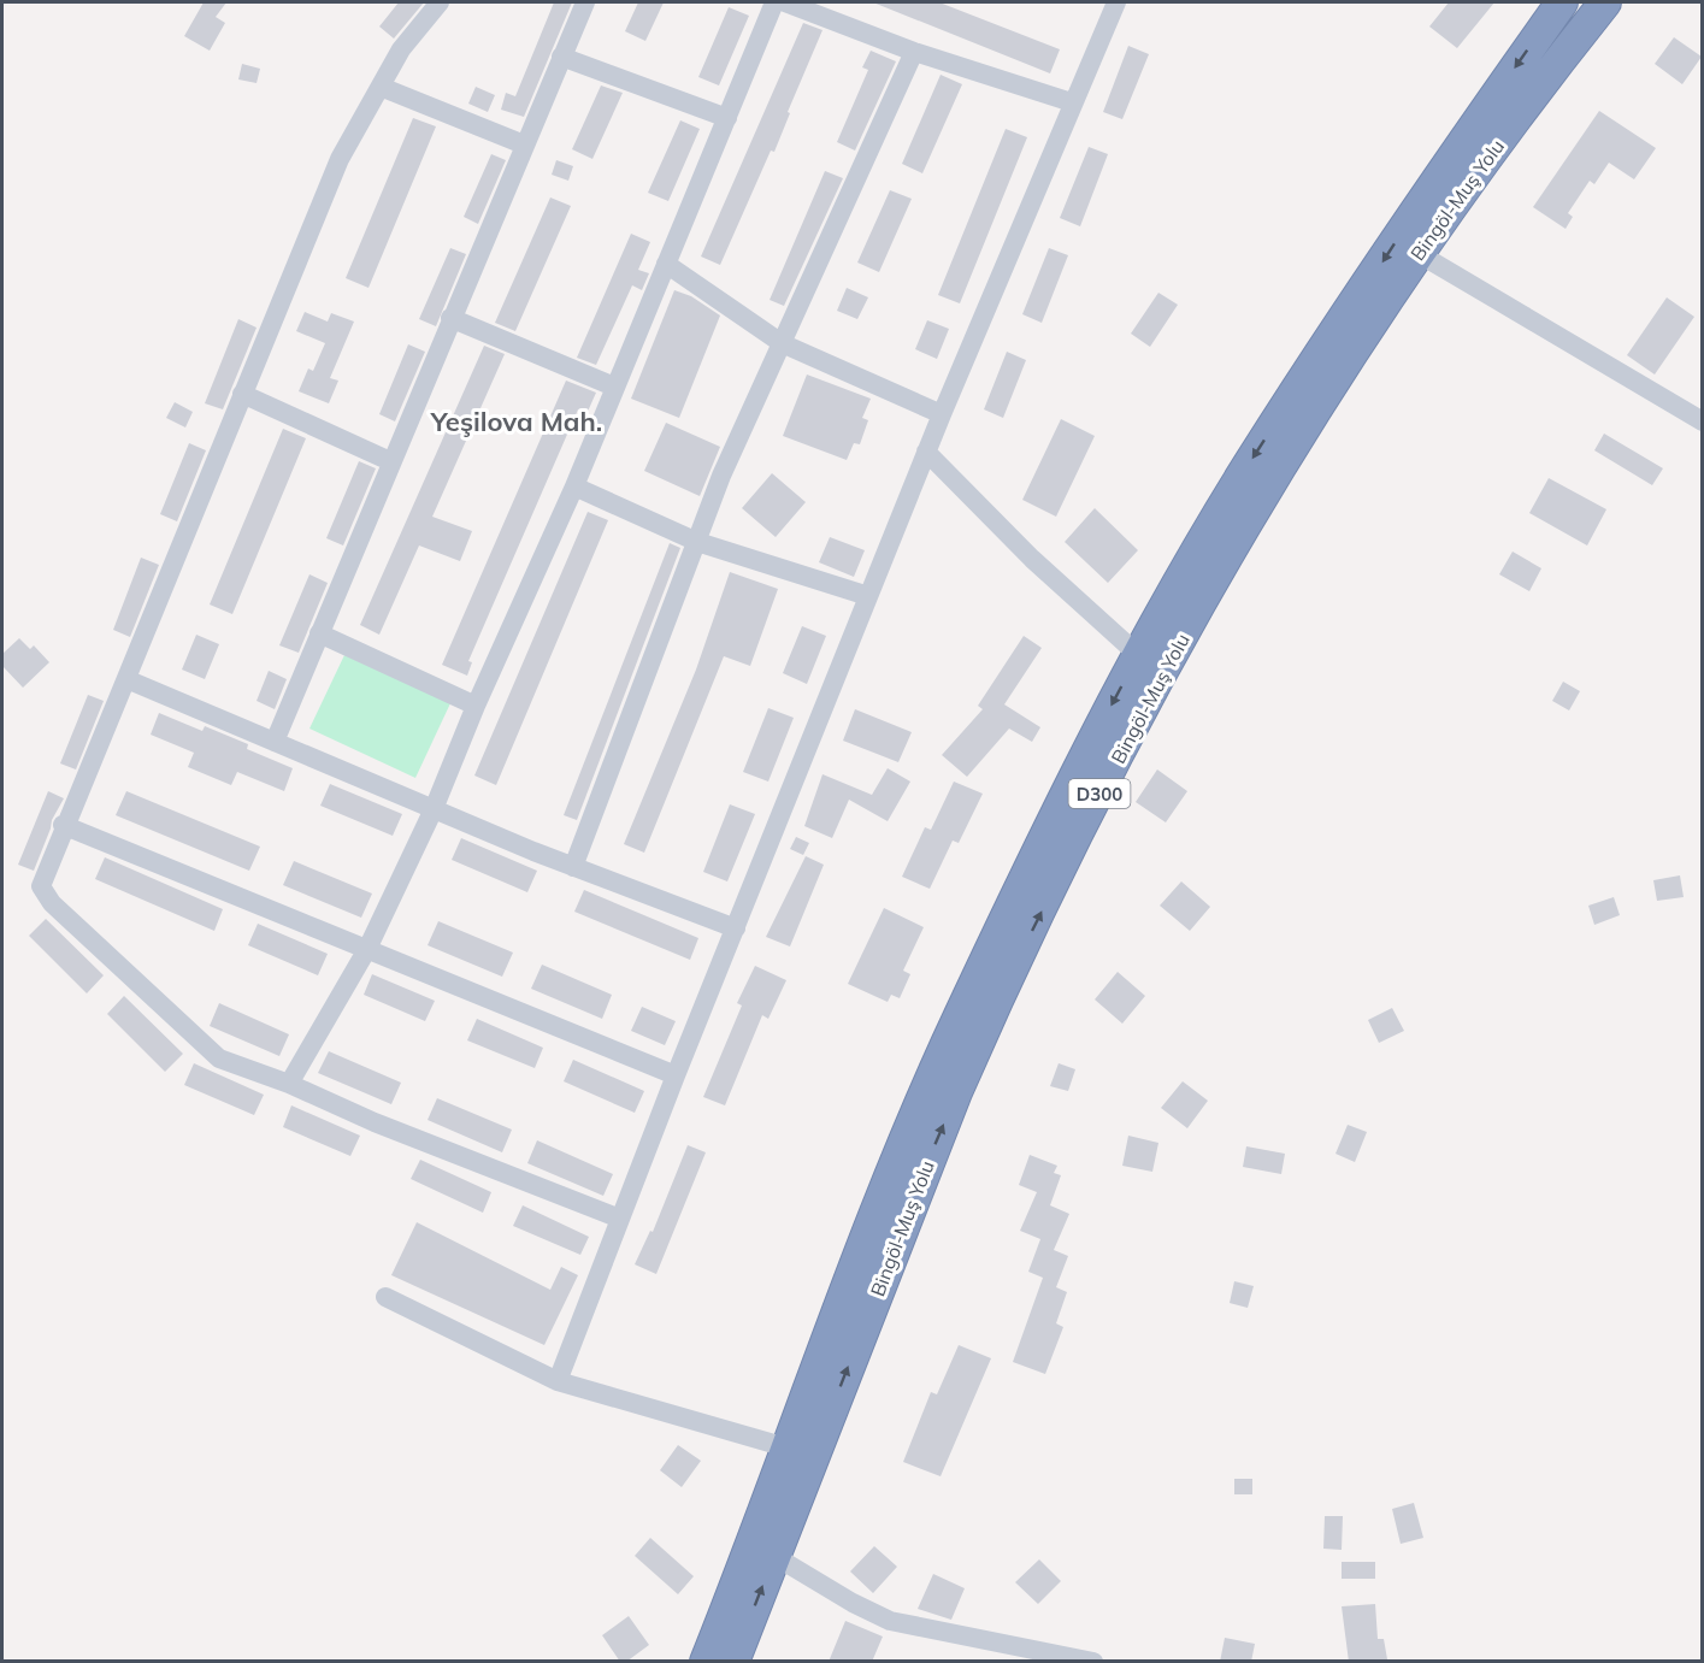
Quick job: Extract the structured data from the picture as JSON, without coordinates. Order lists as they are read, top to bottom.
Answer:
{
  "streets": {
    "highway": ["Bingöl-Muş Yolu", "D300"]
  },
  "districts": ["Yeşilova Mah."]
}
